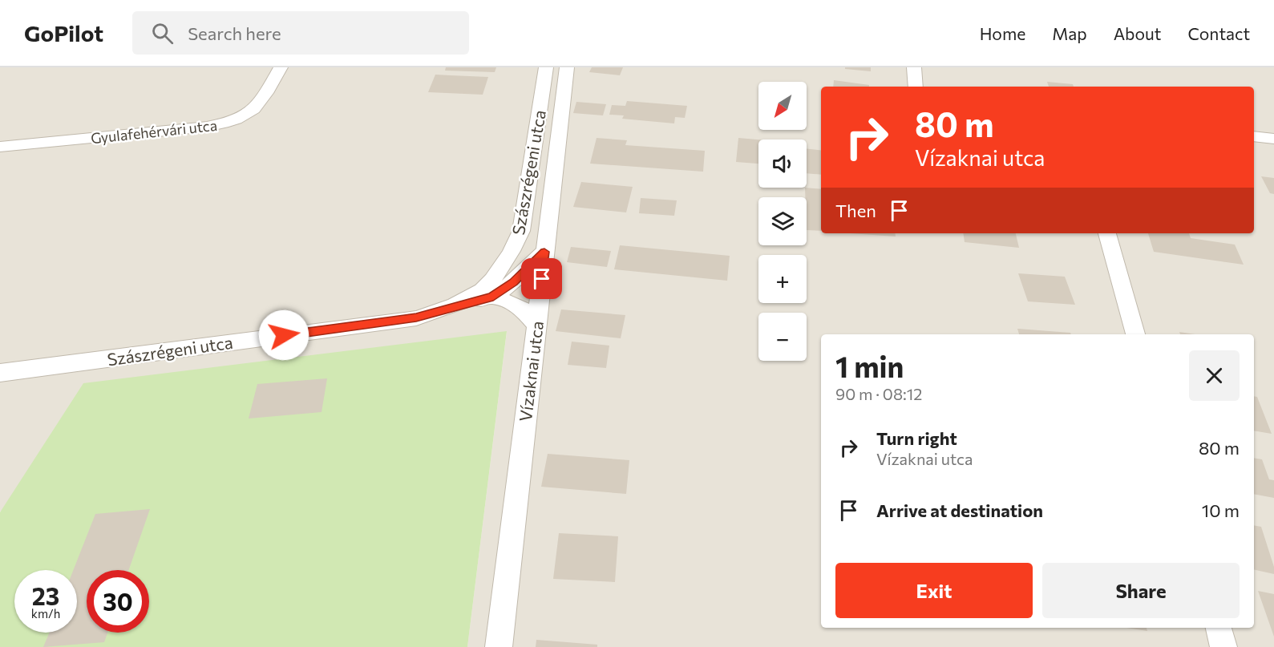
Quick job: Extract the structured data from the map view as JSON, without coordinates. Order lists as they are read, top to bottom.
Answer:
{
  "streets": {
    "street": ["Gyulafehérvári utca", "Szászrégeni utca", "Vízaknai utca"]
  },
  "crossings": [
    ["Szászrégeni utca", "Vízaknai utca"]
  ],
  "north": "bottom left",
  "page": {
    "header": "GoPilot",
    "search": "Search here",
    "nav": [
      "Home",
      "Map",
      "About",
      "Contact"
    ],
    "map_buttons": ["+", "−"],
    "turn": ["80 m", "Vízaknai utca"],
    "then": "Then",
    "heading": ["1 min", "90 m · 08:12"],
    "list": [
      {
        "name": "Turn right",
        "note": "Vízaknai utca",
        "value": "80 m"
      },
      {
        "name": "Arrive at destination",
        "value": "10 m"
      }
    ],
    "buttons": ["Exit", "Share"],
    "speed": "23 km/h",
    "limit": "30"
  }
}
